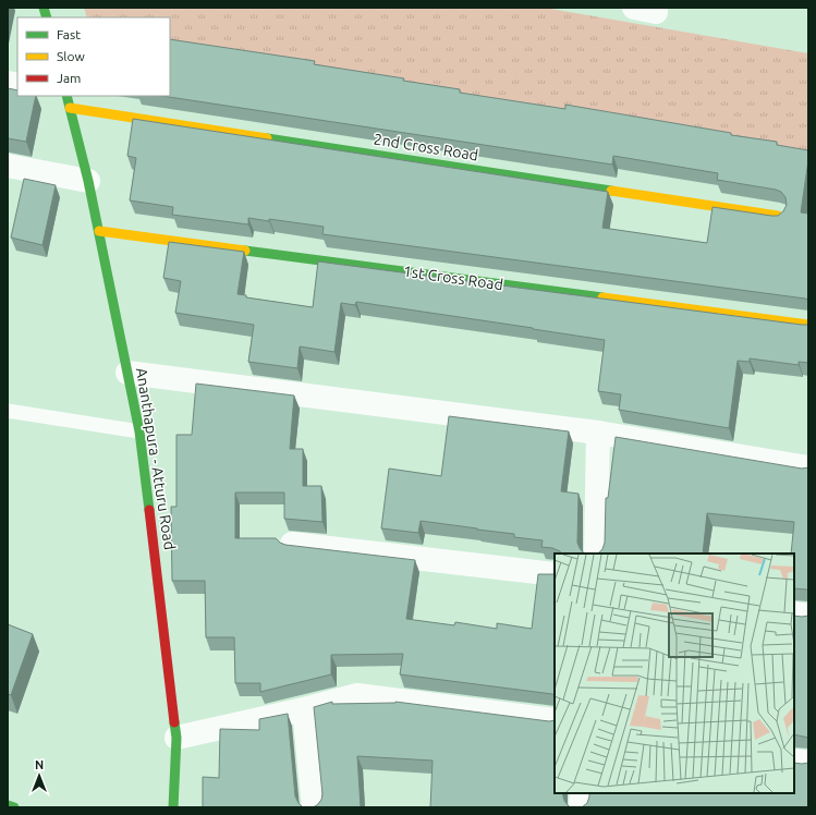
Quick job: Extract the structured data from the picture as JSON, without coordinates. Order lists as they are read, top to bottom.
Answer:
{
  "streets": {
    "street": ["2nd Cross Road", "1st Cross Road", "Ananthapura - Atturu Road"]
  },
  "crossings": [
    ["2nd Cross Road", "Ananthapura - Atturu Road"],
    ["1st Cross Road", "Ananthapura - Atturu Road"]
  ],
  "legend": ["Fast", "Slow", "Jam"],
  "north": "top"
}
